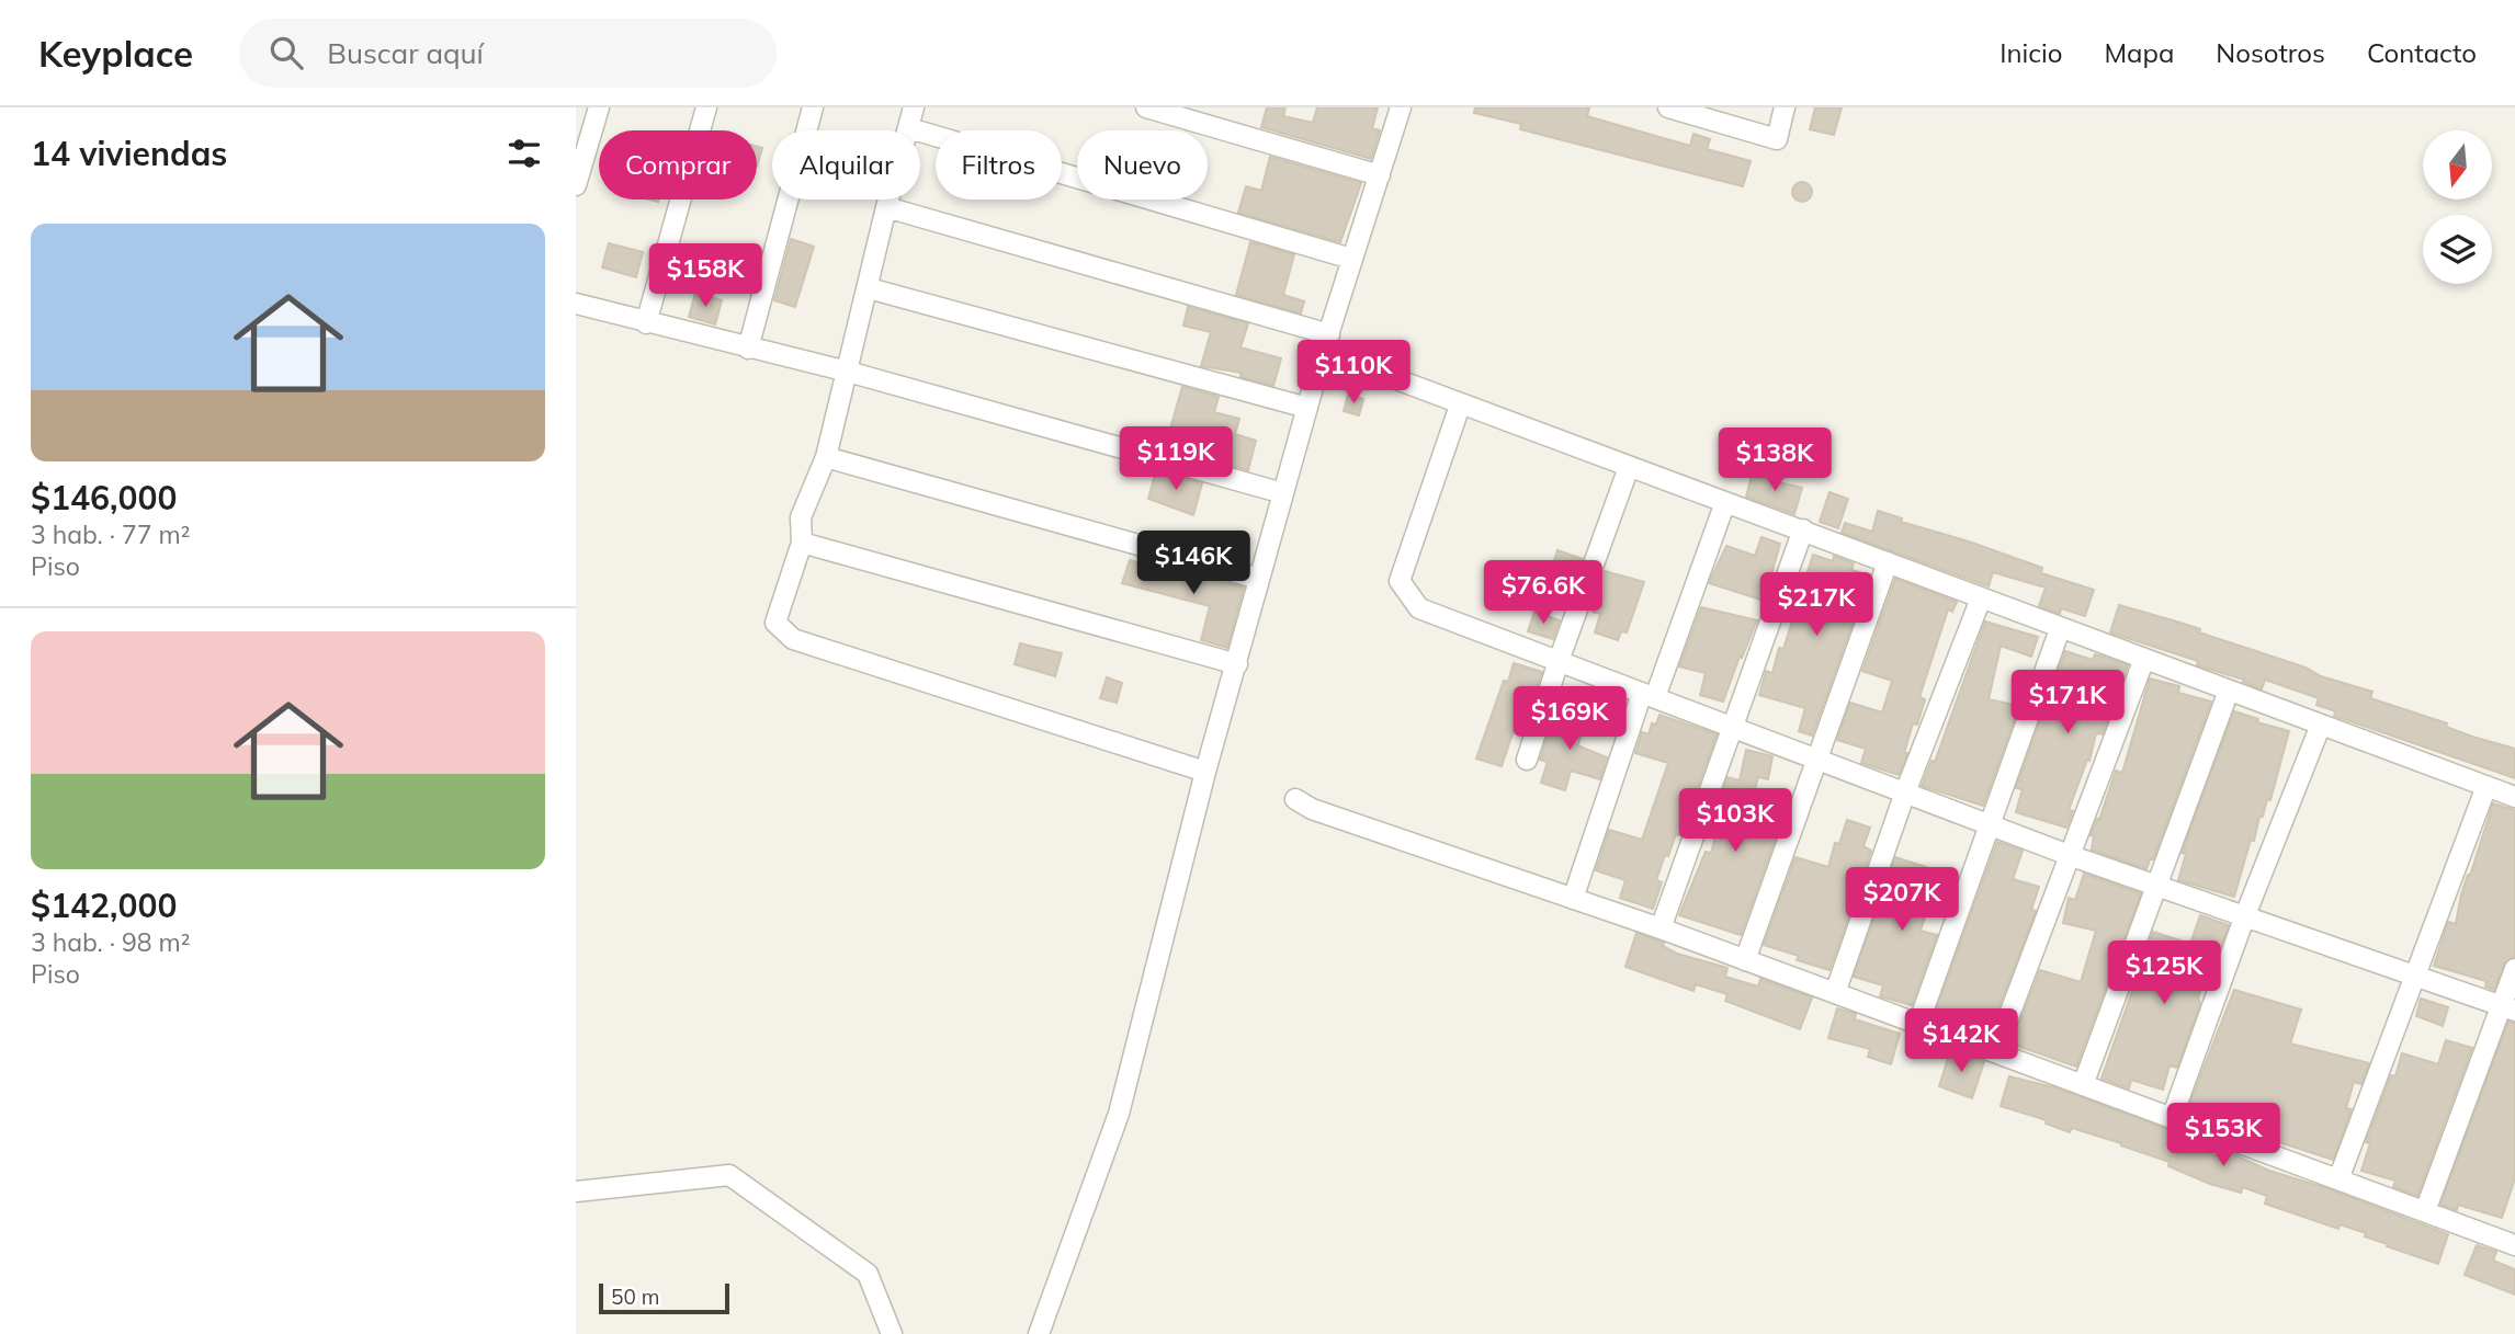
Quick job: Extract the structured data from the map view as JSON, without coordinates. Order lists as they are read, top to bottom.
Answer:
{
  "scale_bar": "50 m",
  "north": "bottom",
  "page": {
    "header": "Keyplace",
    "search": "Buscar aquí",
    "nav": [
      "Inicio",
      "Mapa",
      "Nosotros",
      "Contacto"
    ],
    "heading": "14 viviendas",
    "chip": [
      "Comprar",
      "Alquilar",
      "Filtros",
      "Nuevo"
    ],
    "list": [
      {
        "name": "$146,000",
        "note": "3 hab. · 77 m² · Piso"
      },
      {
        "name": "$142,000",
        "note": "3 hab. · 98 m² · Piso"
      }
    ],
    "price": [
      "$158K",
      "$110K",
      "$119K",
      "$138K",
      "$146K",
      "$76.6K",
      "$217K",
      "$171K",
      "$169K",
      "$103K",
      "$207K",
      "$125K",
      "$142K",
      "$153K"
    ],
    "scale": "50 m"
  }
}
